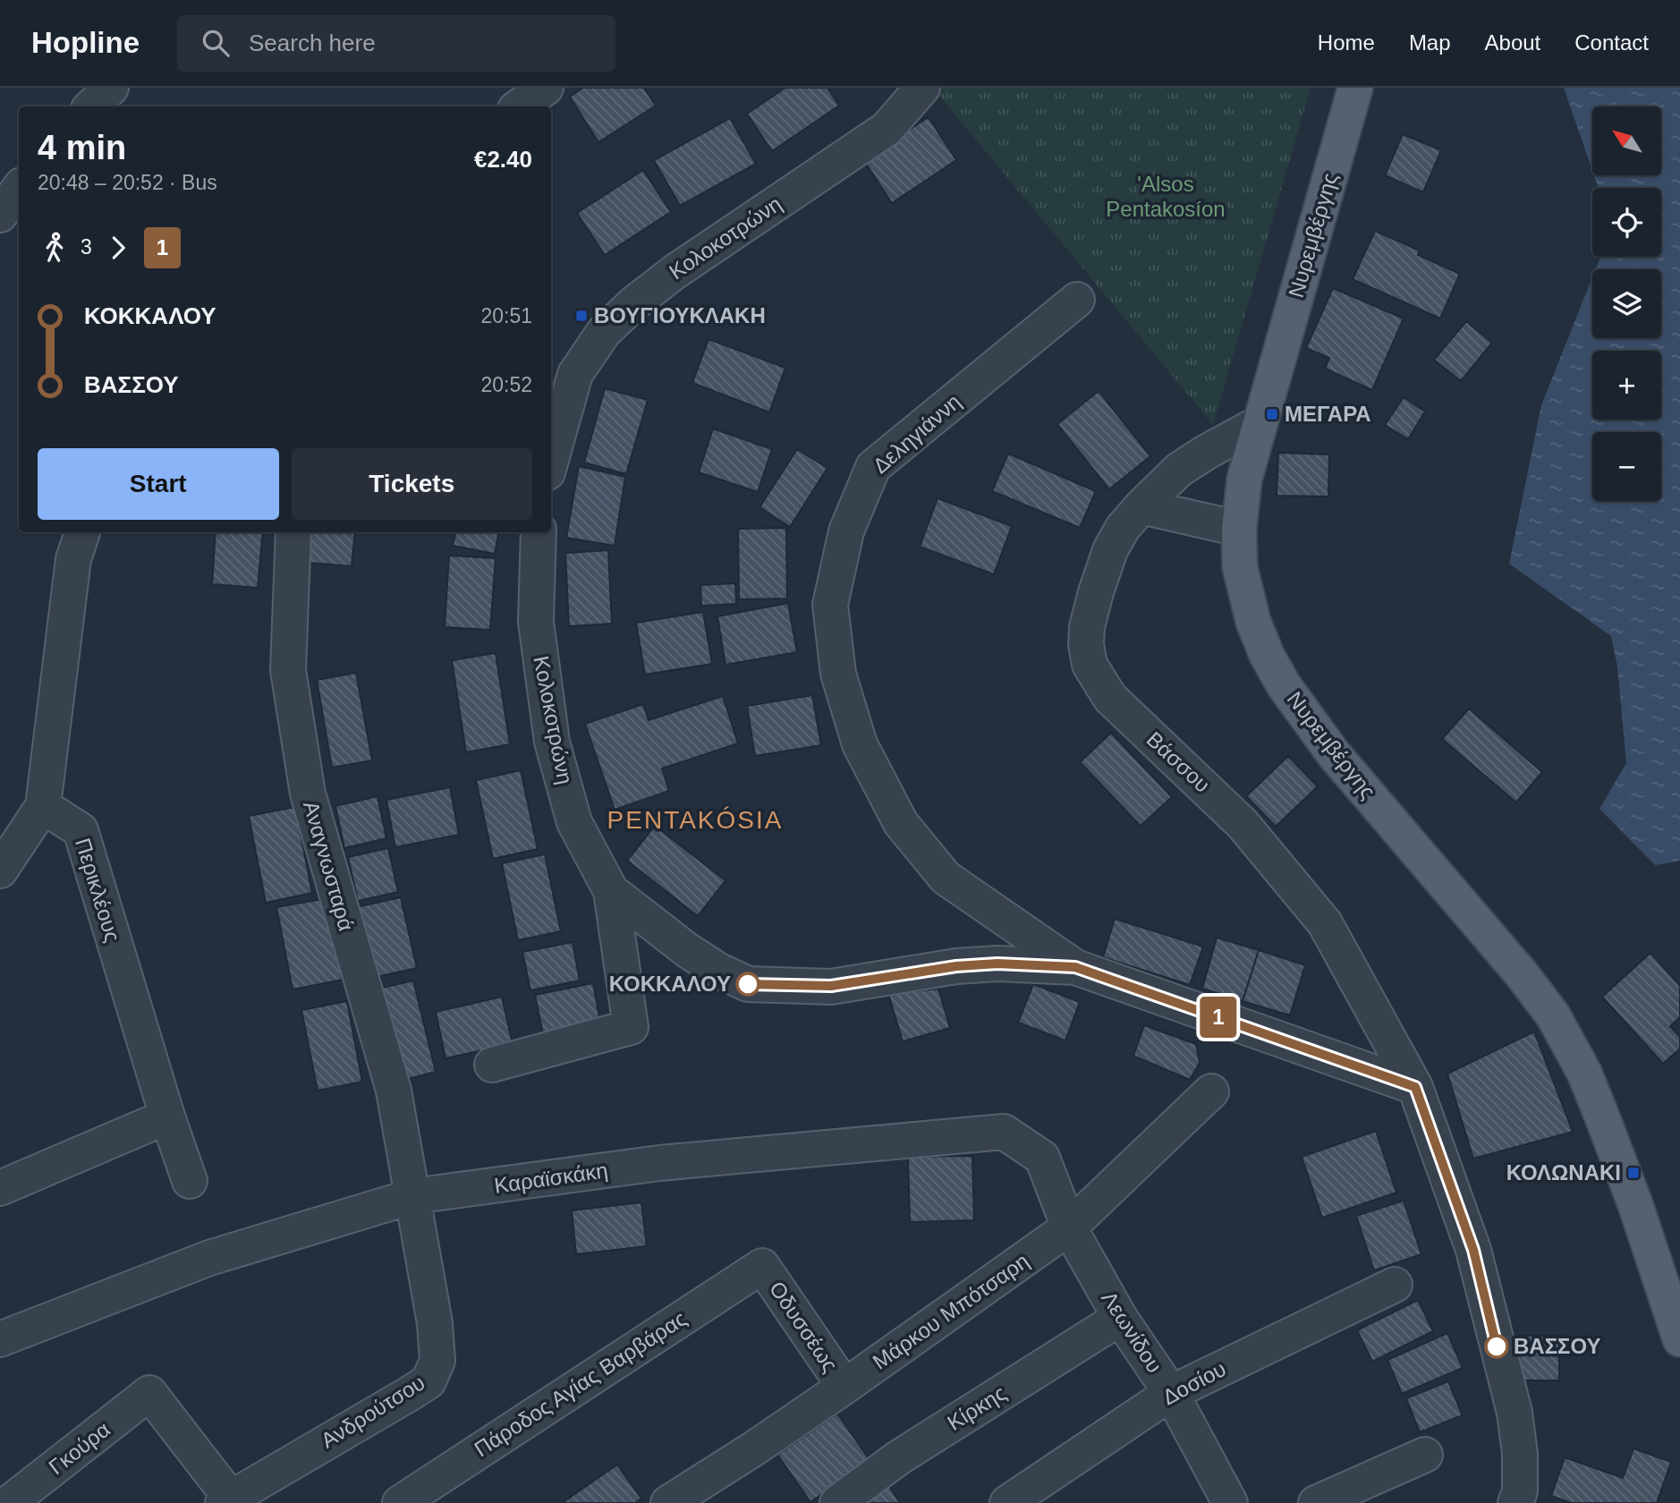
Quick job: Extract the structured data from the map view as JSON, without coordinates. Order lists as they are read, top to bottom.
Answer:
{
  "streets": {
    "main road": ["Νυρεμβέργης"],
    "street": [
      "Κολοκοτρώνη",
      "Δεληγιάννη",
      "Βάσσου",
      "Αναγνωσταρά",
      "Περικλέους",
      "Καραϊσκάκη",
      "Μάρκου Μπότσαρη",
      "Οδυσσέως",
      "Λεωνίδου",
      "Δοσίου",
      "Πάροδος Αγίας Βαρβάρας",
      "Κίρκης",
      "Ανδρούτσου",
      "Γκούρα"
    ]
  },
  "crossings": [
    ["Νυρεμβέργης", "Βάσσου"],
    ["Κολοκοτρώνη", "Δεληγιάννη"],
    ["Κολοκοτρώνη", "Βάσσου"],
    ["Αναγνωσταρά", "Καραϊσκάκη"],
    ["Αναγνωσταρά", "Ανδρούτσου"],
    ["Καραϊσκάκη", "Μάρκου Μπότσαρη"],
    ["Καραϊσκάκη", "Λεωνίδου"],
    ["Καραϊσκάκη", "Ανδρούτσου"],
    ["Μάρκου Μπότσαρη", "Οδυσσέως"],
    ["Μάρκου Μπότσαρη", "Λεωνίδου"],
    ["Οδυσσέως", "Πάροδος Αγίας Βαρβάρας"],
    ["Λεωνίδου", "Δοσίου"],
    ["Λεωνίδου", "Κίρκης"],
    ["Ανδρούτσου", "Γκούρα"]
  ],
  "districts": ["PENTAKÓSIA"],
  "parks": ["'Alsos Pentakosíon"],
  "places": {
    "transit": ["ΒΟΥΓΙΟΥΚΛΑΚΗ", "ΜΕΓΑΡΑ", "ΚΟΛΩΝΑΚΙ"],
    "other": ["ΚΟΚΚΑΛΟΥ", "ΒΑΣΣΟΥ"]
  },
  "lines": ["bus line 1"],
  "north": "top left",
  "page": {
    "header": "Hopline",
    "search": "Search here",
    "nav": [
      "Home",
      "Map",
      "About",
      "Contact"
    ],
    "on_map": "1",
    "map_buttons": ["+", "−"],
    "heading": ["4 min", "20:48 – 20:52 · Bus", "€2.40"],
    "legs": ["3", "1"],
    "list": [
      {
        "name": "ΚΟΚΚΑΛΟΥ",
        "value": "20:51"
      },
      {
        "name": "ΒΑΣΣΟΥ",
        "value": "20:52"
      }
    ],
    "buttons": ["Start", "Tickets"]
  }
}
